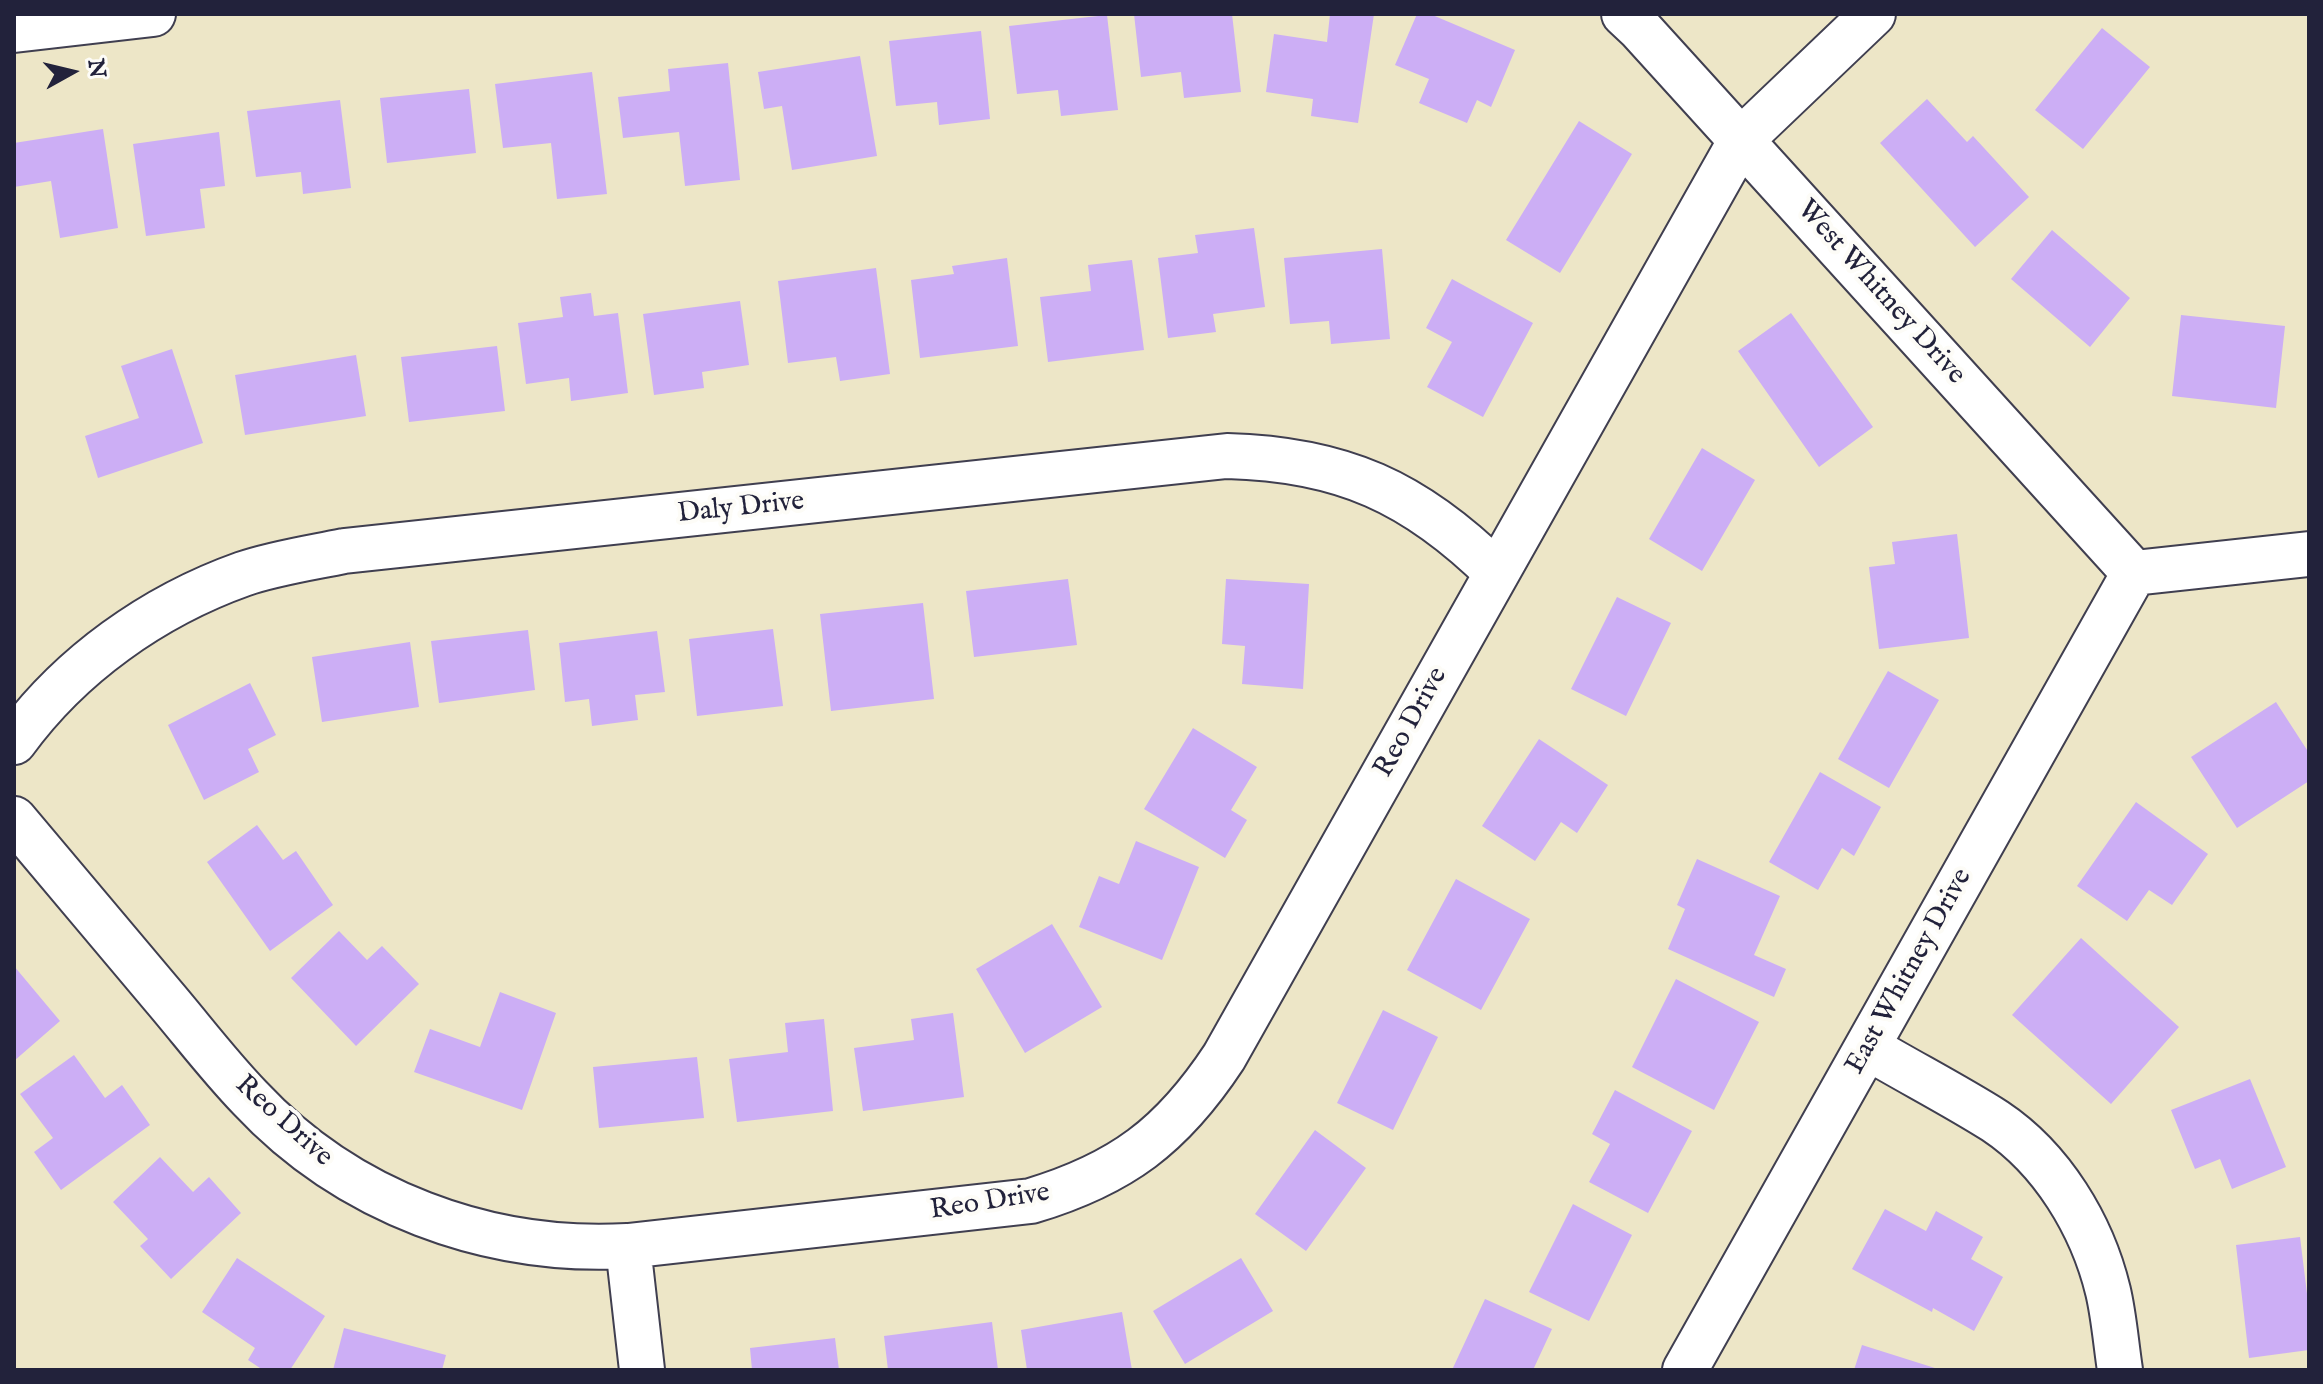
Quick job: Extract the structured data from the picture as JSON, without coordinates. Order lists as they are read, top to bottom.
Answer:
{
  "streets": {
    "street": [
      "West Whitney Drive",
      "Daly Drive",
      "Reo Drive",
      "East Whitney Drive"
    ]
  },
  "crossings": [
    ["West Whitney Drive", "Reo Drive"],
    ["West Whitney Drive", "East Whitney Drive"],
    ["Daly Drive", "Reo Drive"]
  ],
  "north": "right"
}
